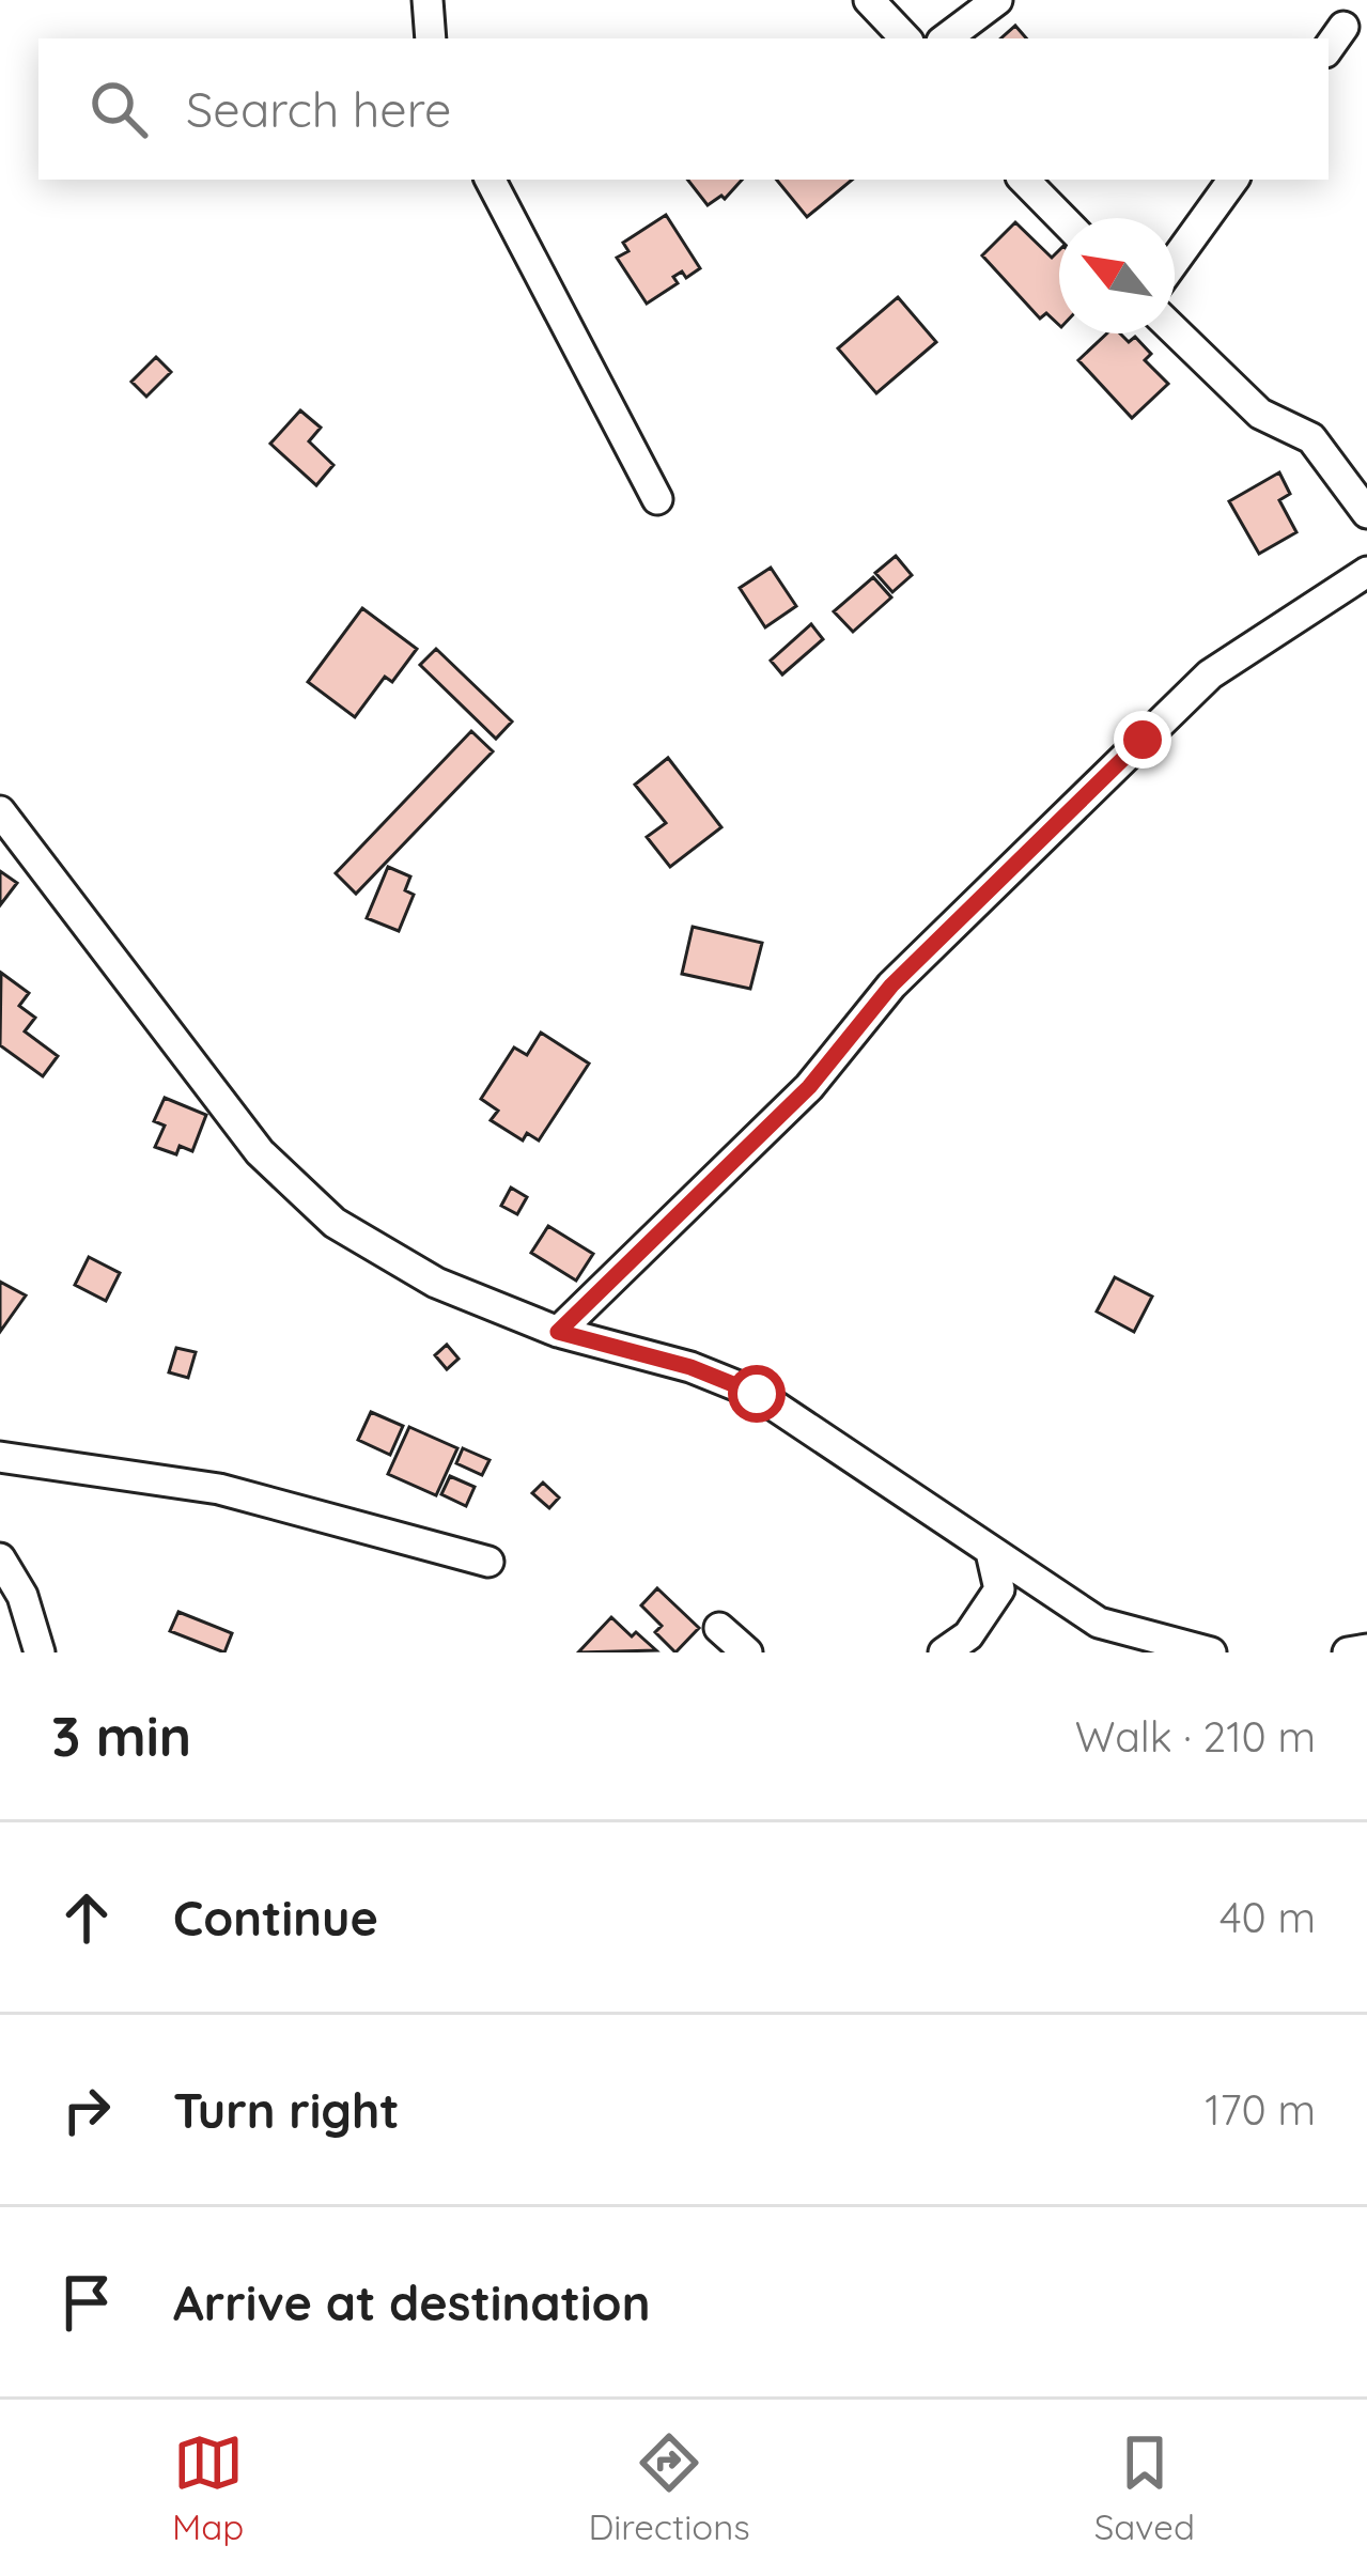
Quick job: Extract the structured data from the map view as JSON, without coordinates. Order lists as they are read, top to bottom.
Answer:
{
  "north": "top left",
  "page": {
    "search": "Search here",
    "heading": ["3 min", "Walk · 210 m"],
    "list": [
      ["Continue", "40 m"],
      ["Turn right", "170 m"],
      "Arrive at destination"
    ],
    "nav": ["Map", "Directions", "Saved"]
  }
}
